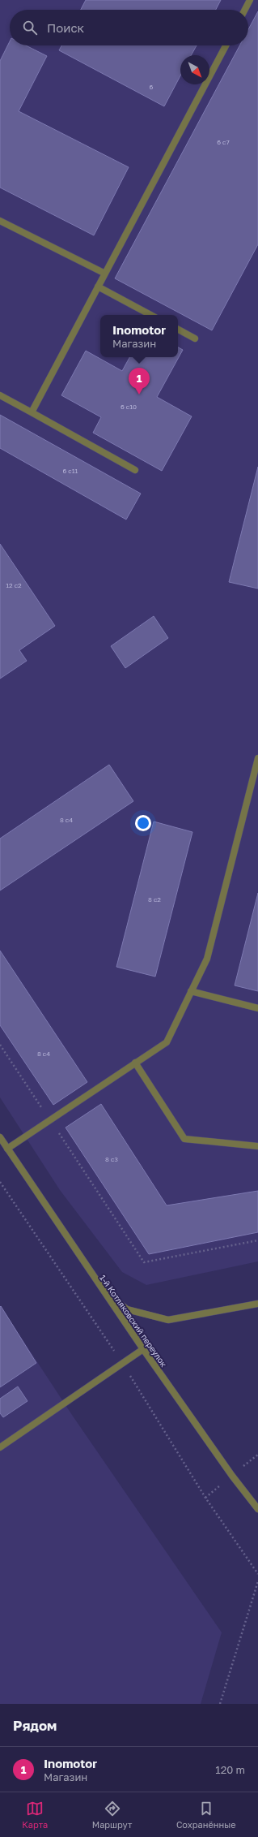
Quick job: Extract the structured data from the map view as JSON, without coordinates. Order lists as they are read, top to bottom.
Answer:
{
  "streets": {
    "street": ["1-й Котляковский переулок"]
  },
  "house_numbers": [
    "6",
    "6 с7",
    "6 с10",
    "6 с11",
    "12 с2",
    "8 с4",
    "8 с2",
    "8 с4",
    "8 с3"
  ],
  "north": "bottom right",
  "page": {
    "search": "Поиск",
    "popup": ["Inomotor", "Магазин"],
    "pins": "1",
    "heading": "Рядом",
    "list": [
      {
        "mark": "1",
        "name": "Inomotor",
        "note": "Магазин",
        "value": "120 m"
      }
    ],
    "nav": ["Карта", "Маршрут", "Сохранённые"]
  }
}
